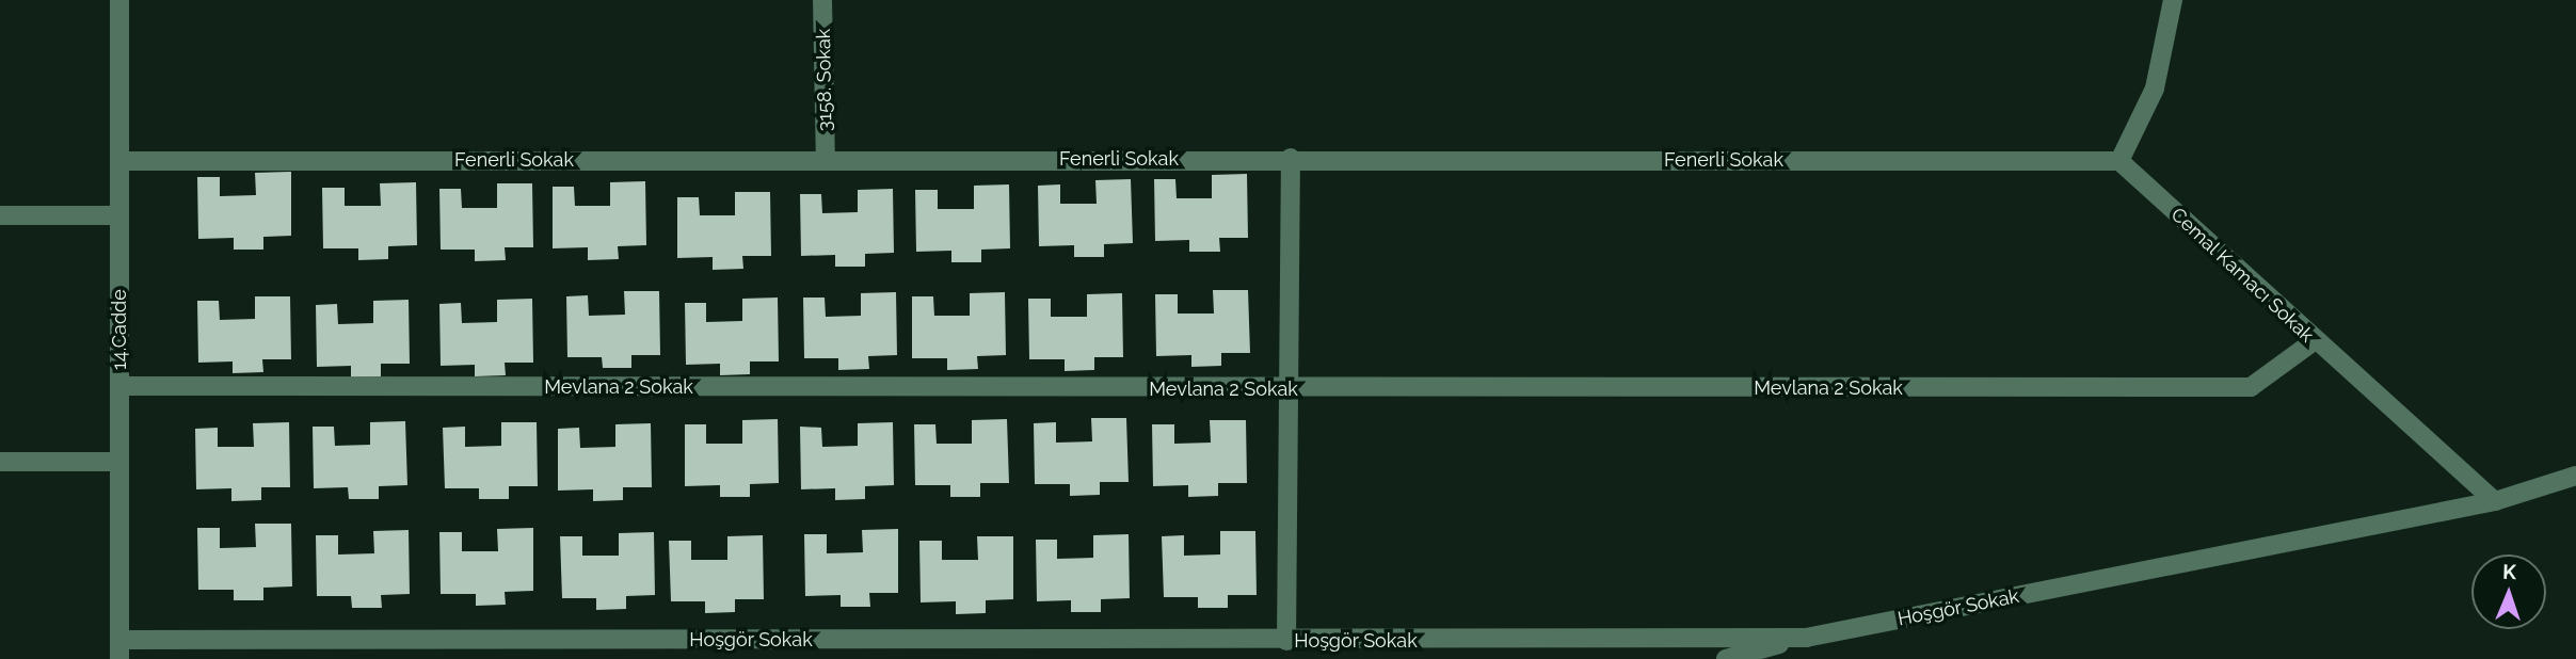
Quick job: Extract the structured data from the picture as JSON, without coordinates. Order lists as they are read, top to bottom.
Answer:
{
  "streets": {
    "street": [
      "3158. Sokak",
      "Fenerli Sokak",
      "Cemal Kamacı Sokak",
      "14.Cadde",
      "Mevlana 2 Sokak",
      "Hoşgör Sokak"
    ]
  },
  "crossings": [
    ["3158. Sokak", "Fenerli Sokak"],
    ["Fenerli Sokak", "Cemal Kamacı Sokak"],
    ["Fenerli Sokak", "14.Cadde"],
    ["Cemal Kamacı Sokak", "Mevlana 2 Sokak"],
    ["Cemal Kamacı Sokak", "Hoşgör Sokak"],
    ["14.Cadde", "Mevlana 2 Sokak"],
    ["14.Cadde", "Hoşgör Sokak"]
  ],
  "north": "top"
}
